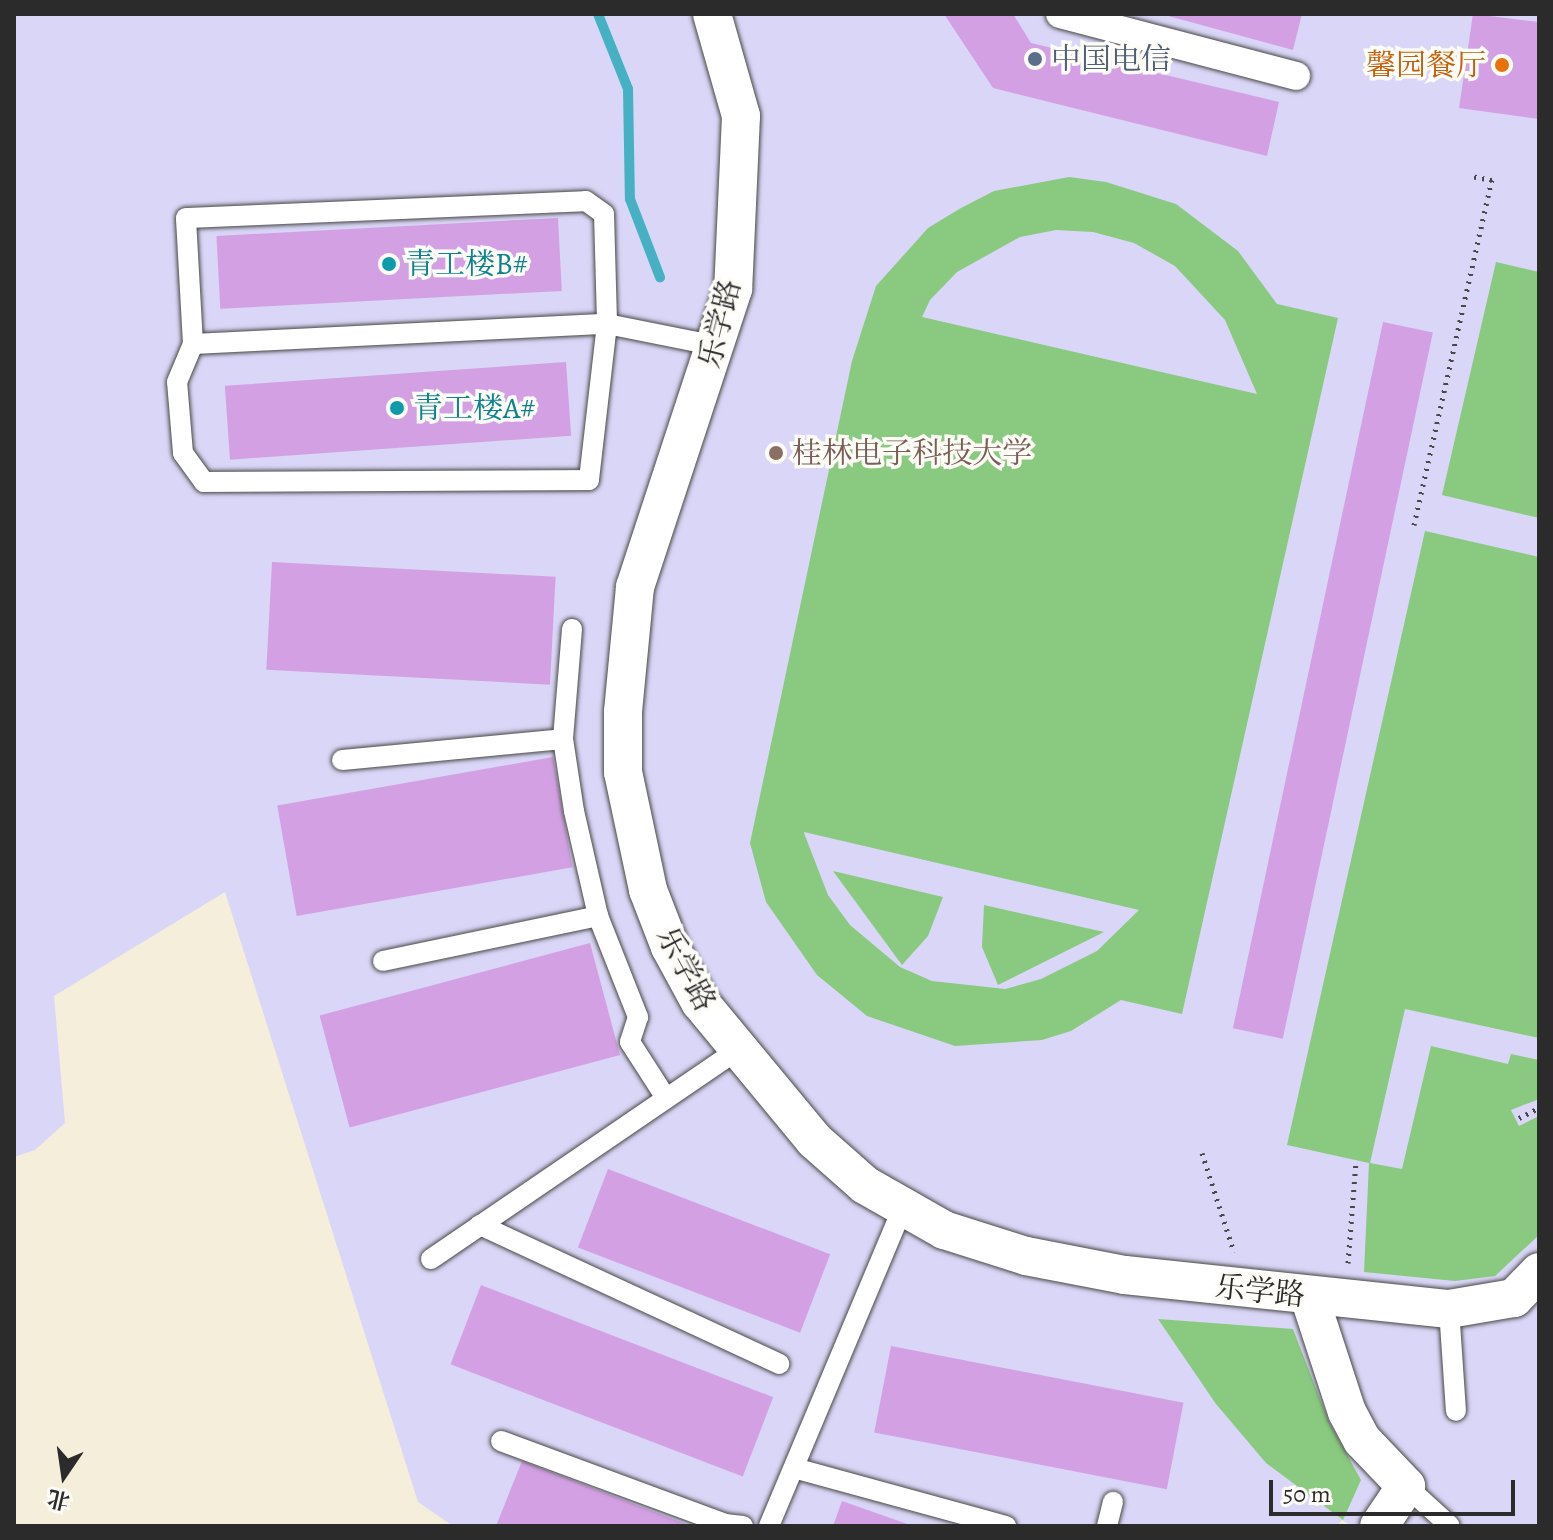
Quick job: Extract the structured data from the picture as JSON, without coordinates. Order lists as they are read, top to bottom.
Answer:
{
  "streets": {
    "street": ["乐学路"]
  },
  "places": [
    "中国电信",
    "馨园餐厅",
    "青工楼B#",
    "青工楼A#",
    "桂林电子科技大学"
  ],
  "scale_bar": "50 m",
  "north": "bottom"
}
